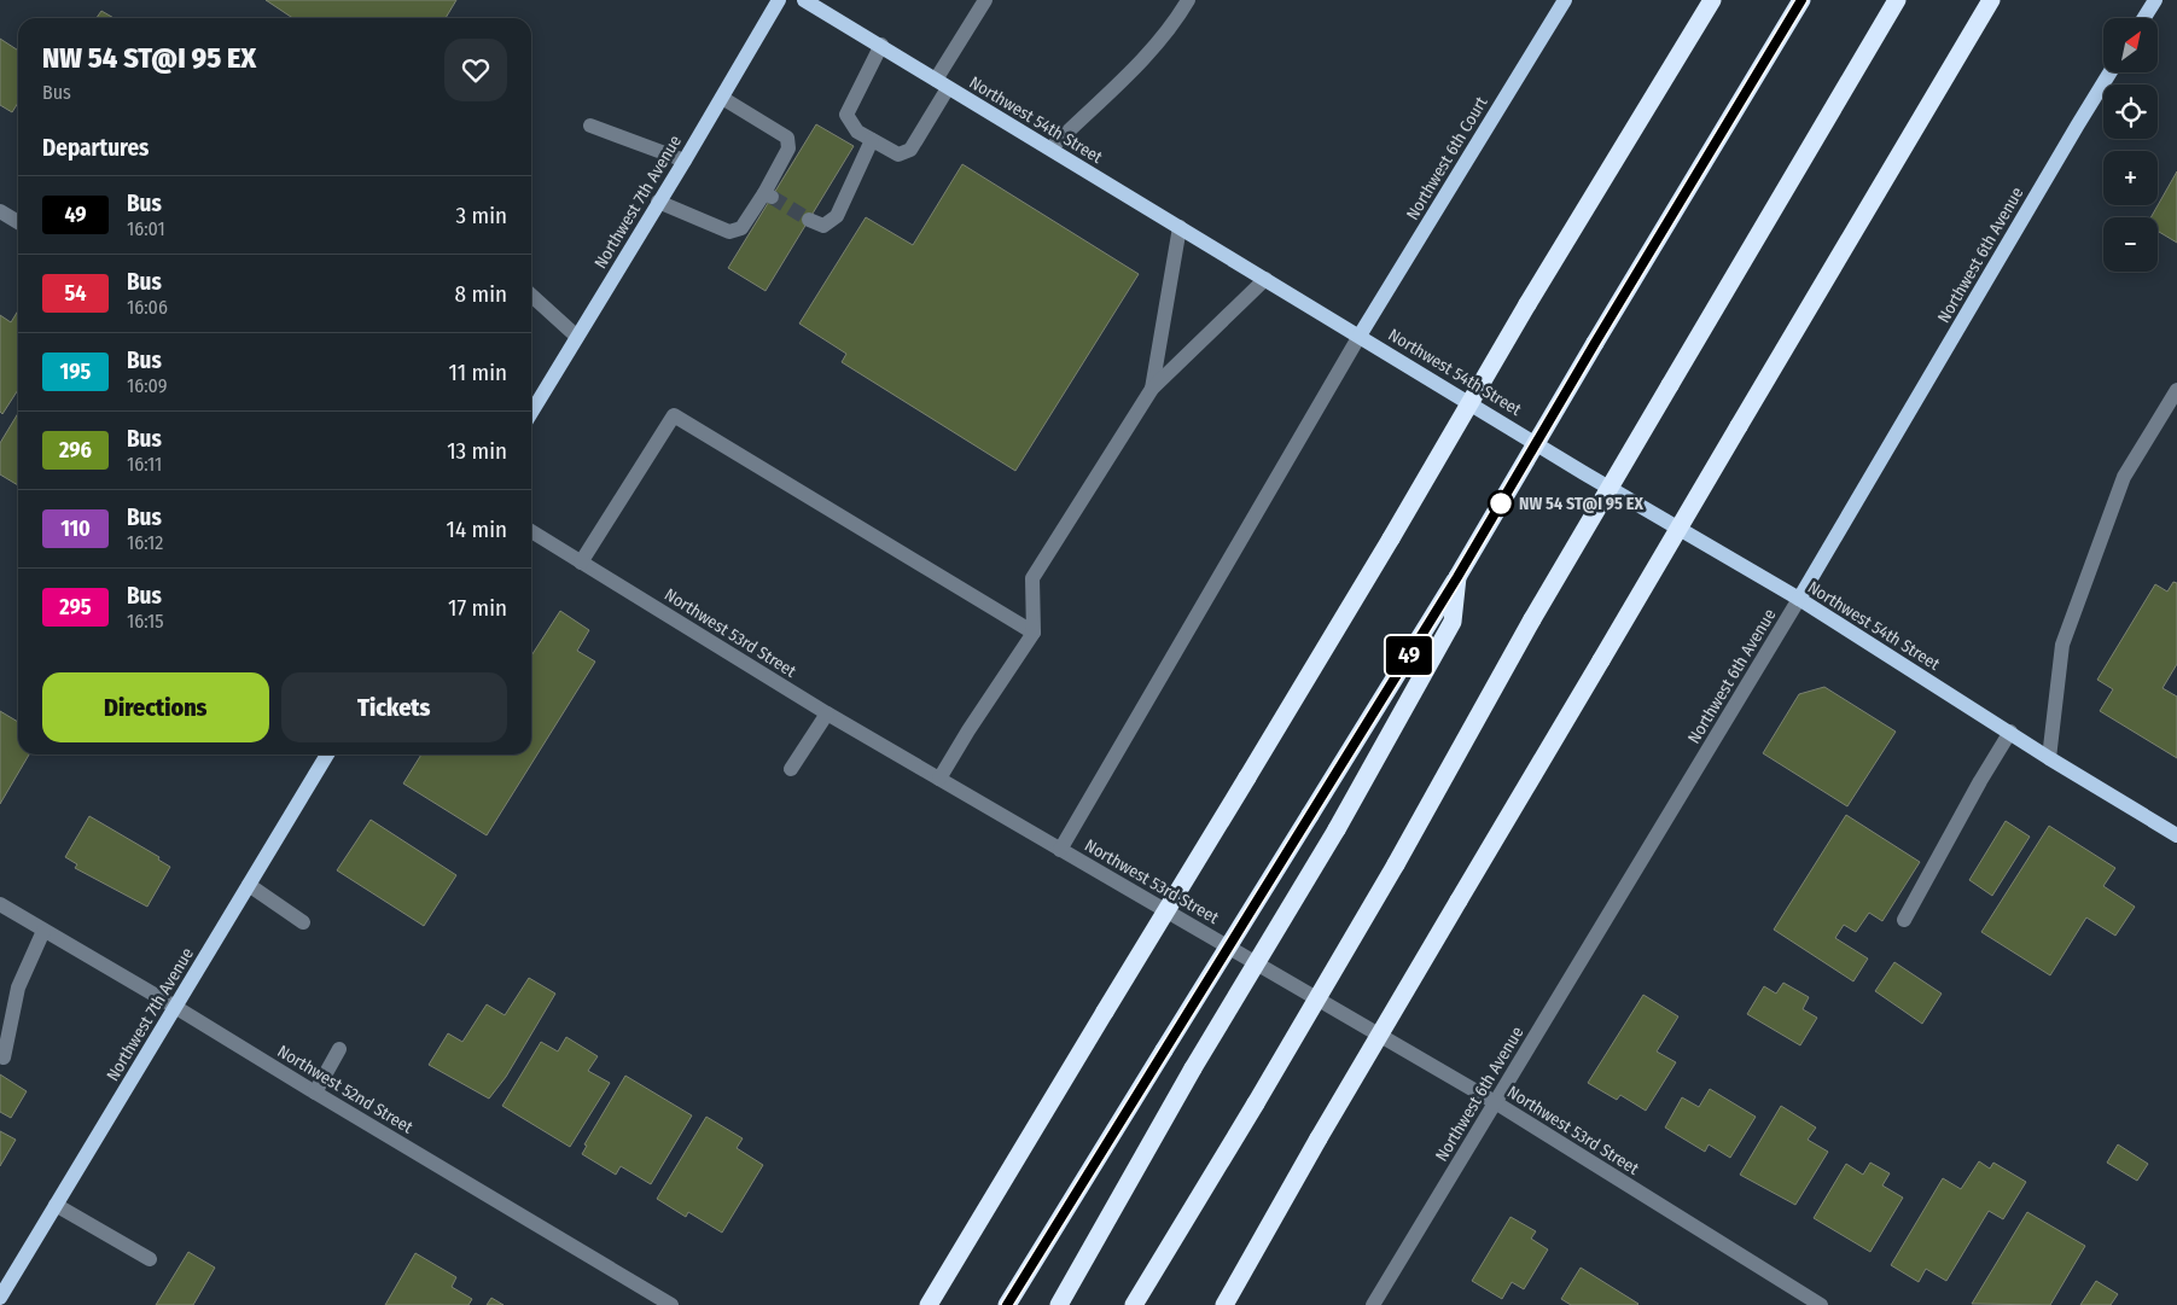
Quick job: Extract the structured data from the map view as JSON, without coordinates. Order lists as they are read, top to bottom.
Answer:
{
  "streets": {
    "main road": [
      "Northwest 54th Street",
      "Northwest 6th Court",
      "Northwest 7th Avenue",
      "Northwest 6th Avenue"
    ],
    "street": ["Northwest 53rd Street", "Northwest 52nd Street"]
  },
  "crossings": [
    ["Northwest 54th Street", "Northwest 6th Court"],
    ["Northwest 54th Street", "Northwest 6th Avenue"],
    ["Northwest 7th Avenue", "Northwest 52nd Street"],
    ["Northwest 6th Avenue", "Northwest 53rd Street"]
  ],
  "places": ["NW 54 ST@I 95 EX"],
  "lines": ["bus line 49"],
  "north": "top right",
  "page": {
    "on_map": "49",
    "map_buttons": ["+", "−"],
    "heading": [
      ["NW 54 ST@I 95 EX", "Bus"],
      "Departures"
    ],
    "list": [
      {
        "mark": "49",
        "name": "Bus",
        "note": "16:01",
        "value": "3 min"
      },
      {
        "mark": "54",
        "name": "Bus",
        "note": "16:06",
        "value": "8 min"
      },
      {
        "mark": "195",
        "name": "Bus",
        "note": "16:09",
        "value": "11 min"
      },
      {
        "mark": "296",
        "name": "Bus",
        "note": "16:11",
        "value": "13 min"
      },
      {
        "mark": "110",
        "name": "Bus",
        "note": "16:12",
        "value": "14 min"
      },
      {
        "mark": "295",
        "name": "Bus",
        "note": "16:15",
        "value": "17 min"
      }
    ],
    "buttons": ["Directions", "Tickets"]
  }
}
